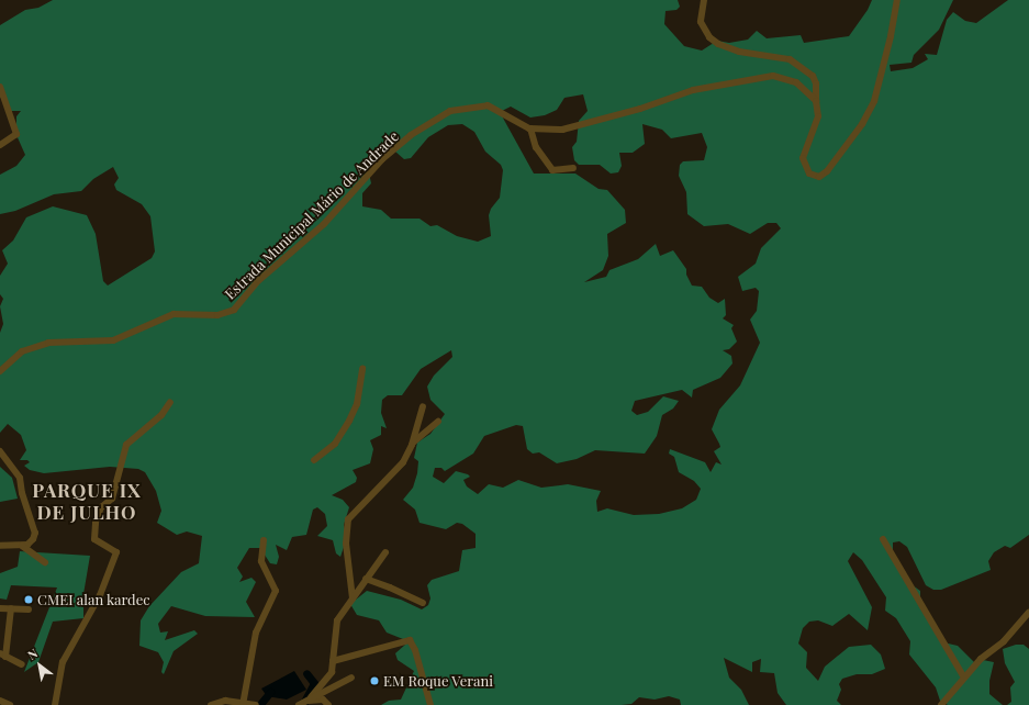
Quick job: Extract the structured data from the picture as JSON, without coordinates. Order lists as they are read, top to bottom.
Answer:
{
  "streets": {
    "street": ["Estrada Municipal Mário de Andrade"]
  },
  "districts": ["PARQUE IX DE JULHO"],
  "places": ["CMEI alan kardec", "EM Roque Verani"],
  "north": "top left"
}
